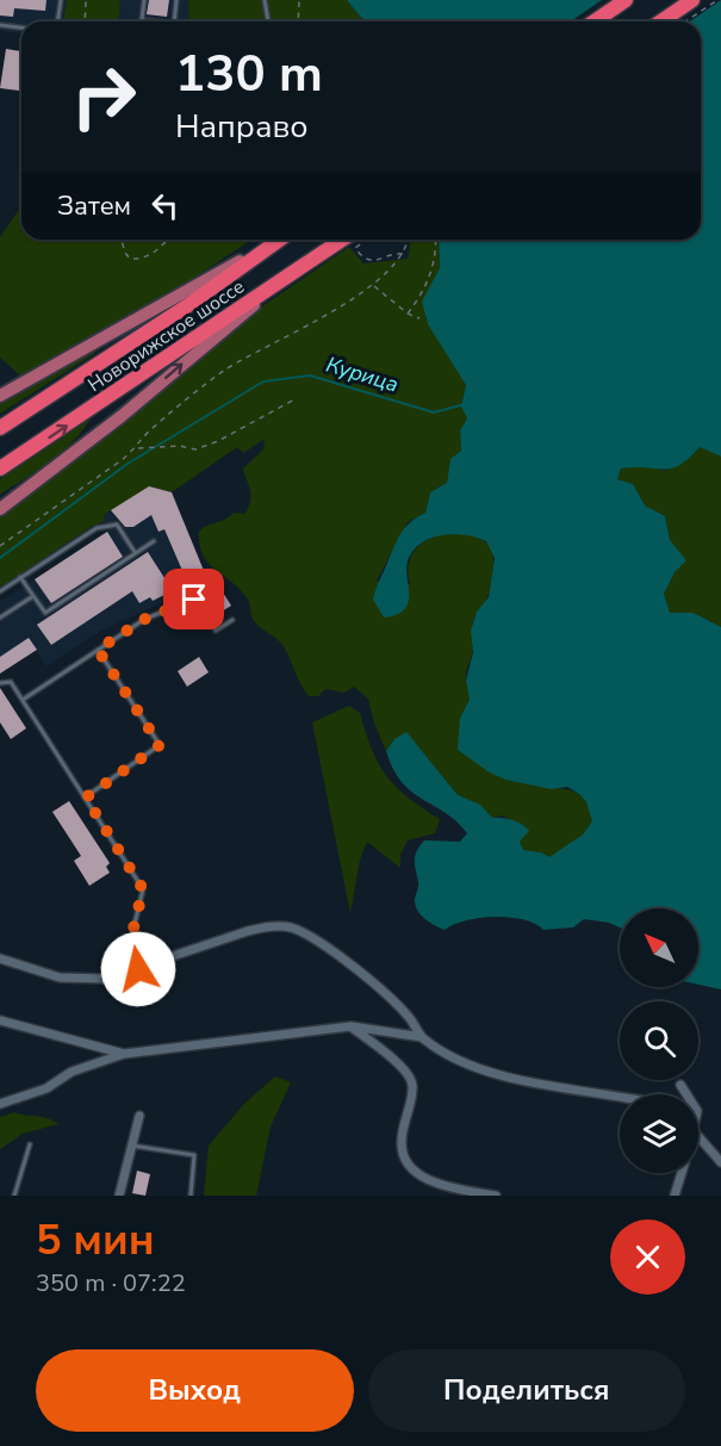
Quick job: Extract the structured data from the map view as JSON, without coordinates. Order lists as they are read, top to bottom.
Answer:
{
  "streets": {
    "highway": ["Новорижское шоссе"]
  },
  "water": ["Курица"],
  "north": "top left",
  "page": {
    "turn": ["130 m", "Направо"],
    "then": "Затем",
    "heading": ["5 мин", "350 m · 07:22"],
    "buttons": ["Выход", "Поделиться"]
  }
}
